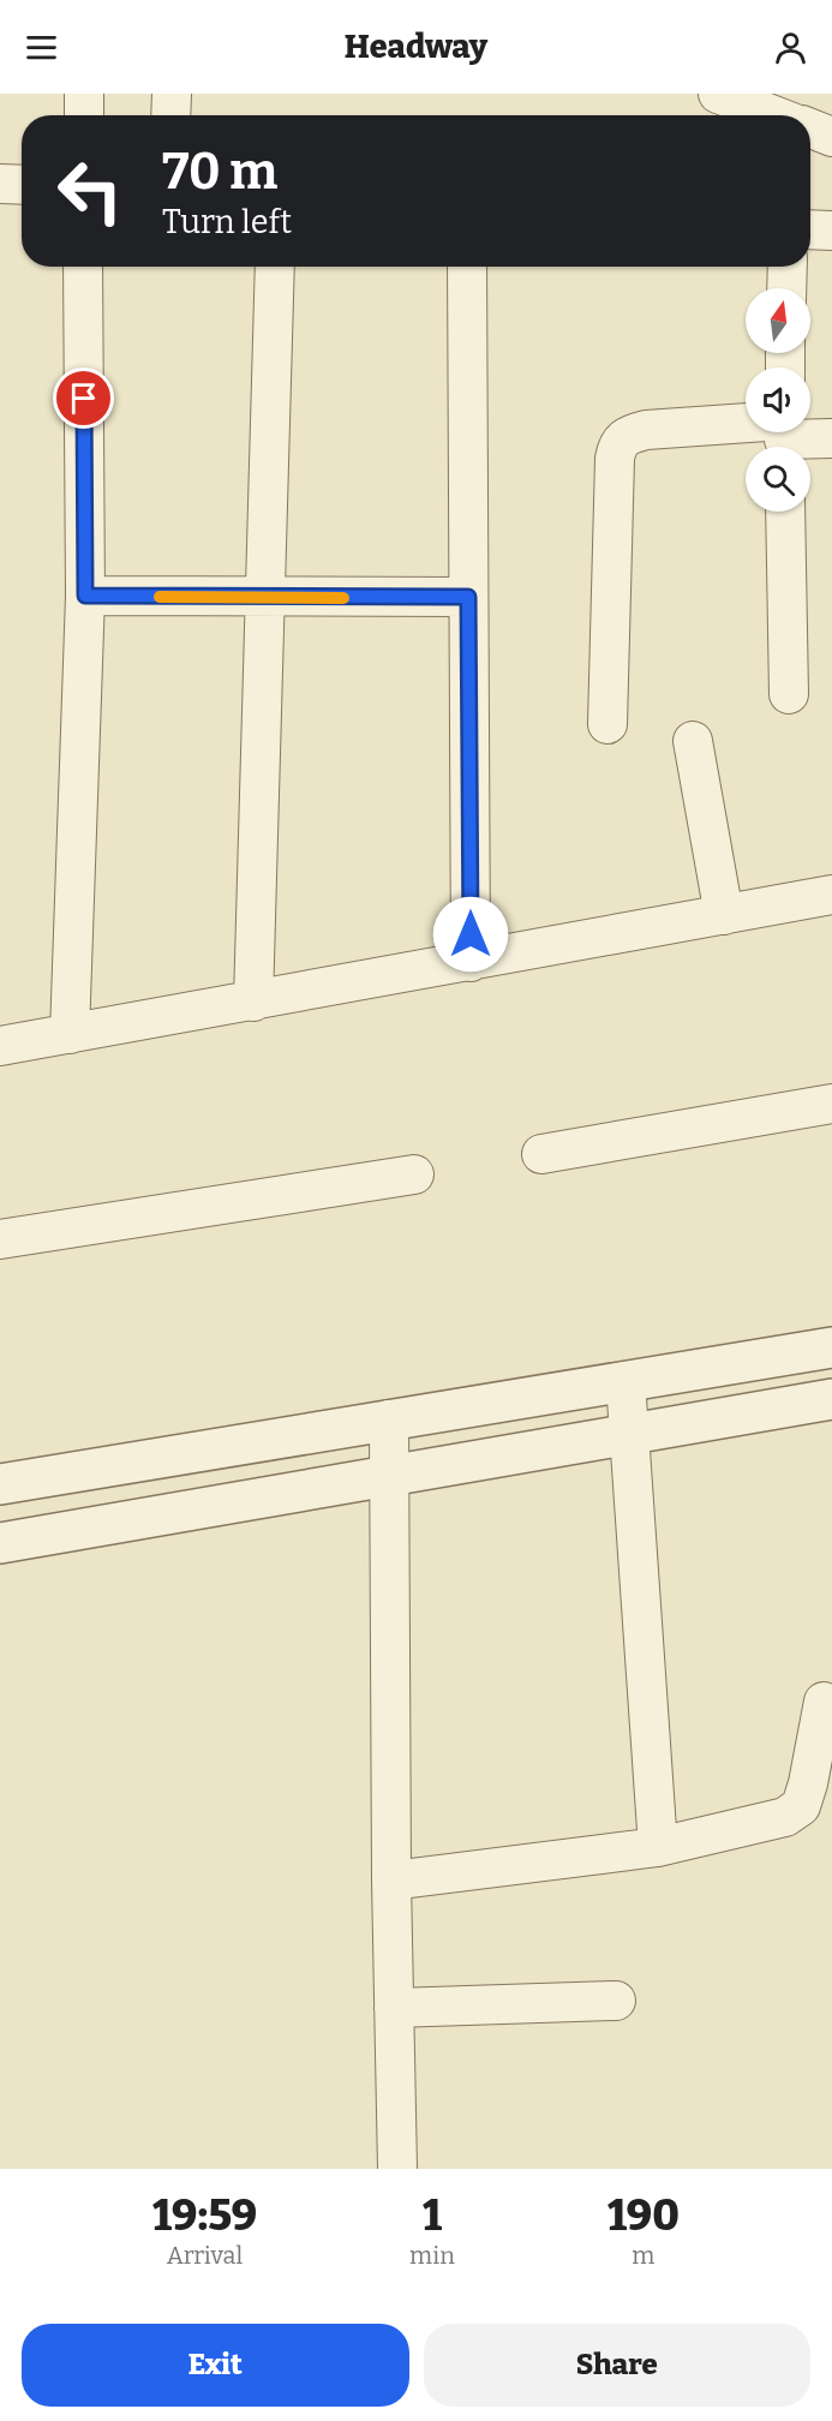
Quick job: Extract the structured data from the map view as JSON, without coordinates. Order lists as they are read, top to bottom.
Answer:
{
  "north": "top",
  "page": {
    "header": "Headway",
    "turn": ["70 m", "Turn left"],
    "eta": [
      "19:59",
      "Arrival",
      "1",
      "min",
      "190",
      "m"
    ],
    "buttons": ["Exit", "Share"]
  }
}
